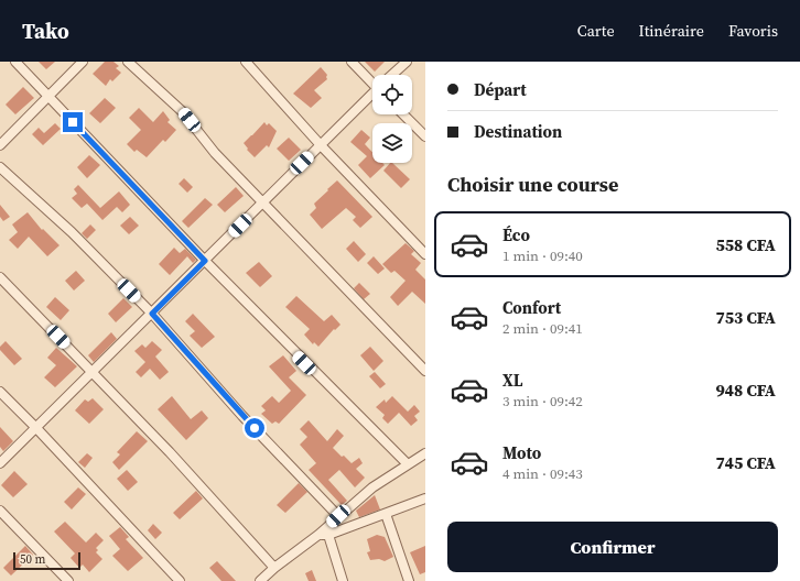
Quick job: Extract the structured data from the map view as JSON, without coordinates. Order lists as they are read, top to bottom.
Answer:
{
  "scale_bar": "50 m",
  "page": {
    "header": "Tako",
    "nav": ["Carte", "Itinéraire", "Favoris"],
    "banner": ["Départ", "Destination"],
    "heading": "Choisir une course",
    "list": [
      {
        "name": "Éco",
        "note": "1 min · 09:40",
        "value": "558 CFA"
      },
      {
        "name": "Confort",
        "note": "2 min · 09:41",
        "value": "753 CFA"
      },
      {
        "name": "XL",
        "note": "3 min · 09:42",
        "value": "948 CFA"
      },
      {
        "name": "Moto",
        "note": "4 min · 09:43",
        "value": "745 CFA"
      }
    ],
    "buttons": "Confirmer",
    "scale": "50 m"
  }
}
